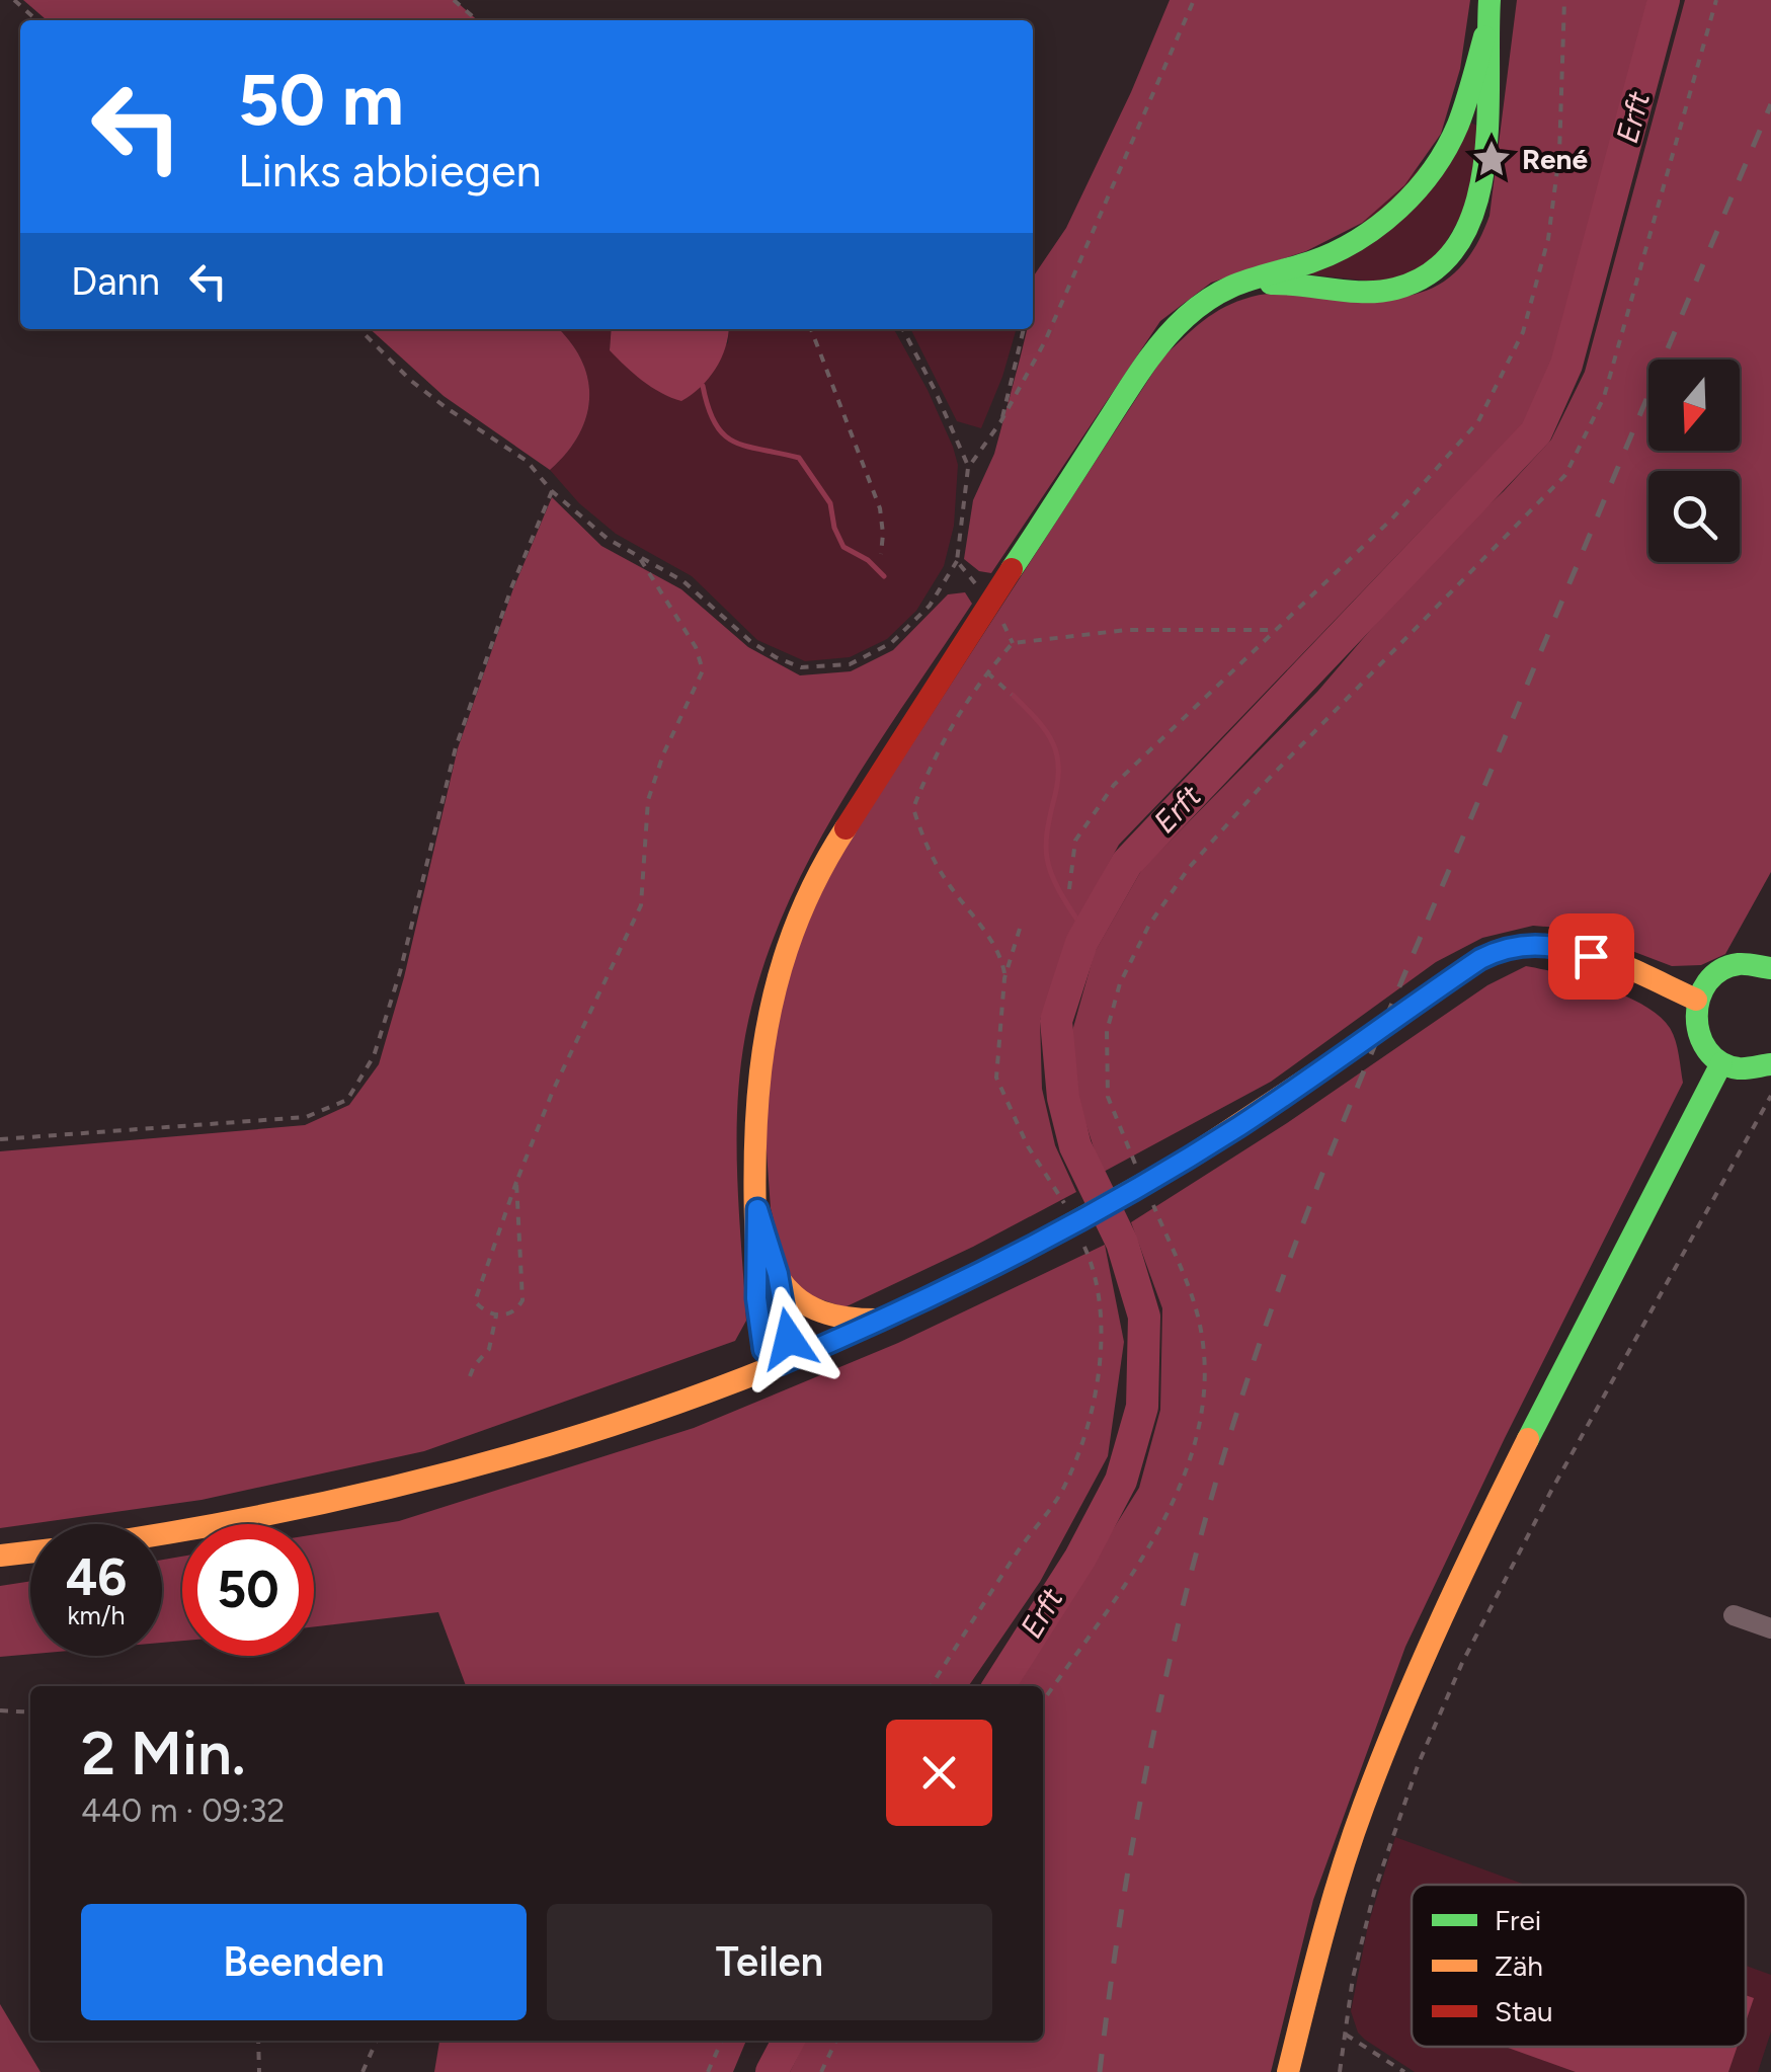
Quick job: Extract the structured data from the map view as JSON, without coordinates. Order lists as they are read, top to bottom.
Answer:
{
  "water": ["Erft"],
  "places": {
    "place": ["René"]
  },
  "legend": ["Frei", "Zäh", "Stau"],
  "north": "bottom",
  "page": {
    "turn": ["50 m", "Links abbiegen"],
    "then": "Dann",
    "speed": "46 km/h",
    "limit": "50",
    "heading": ["2 Min.", "440 m · 09:32"],
    "buttons": ["Beenden", "Teilen"]
  }
}
